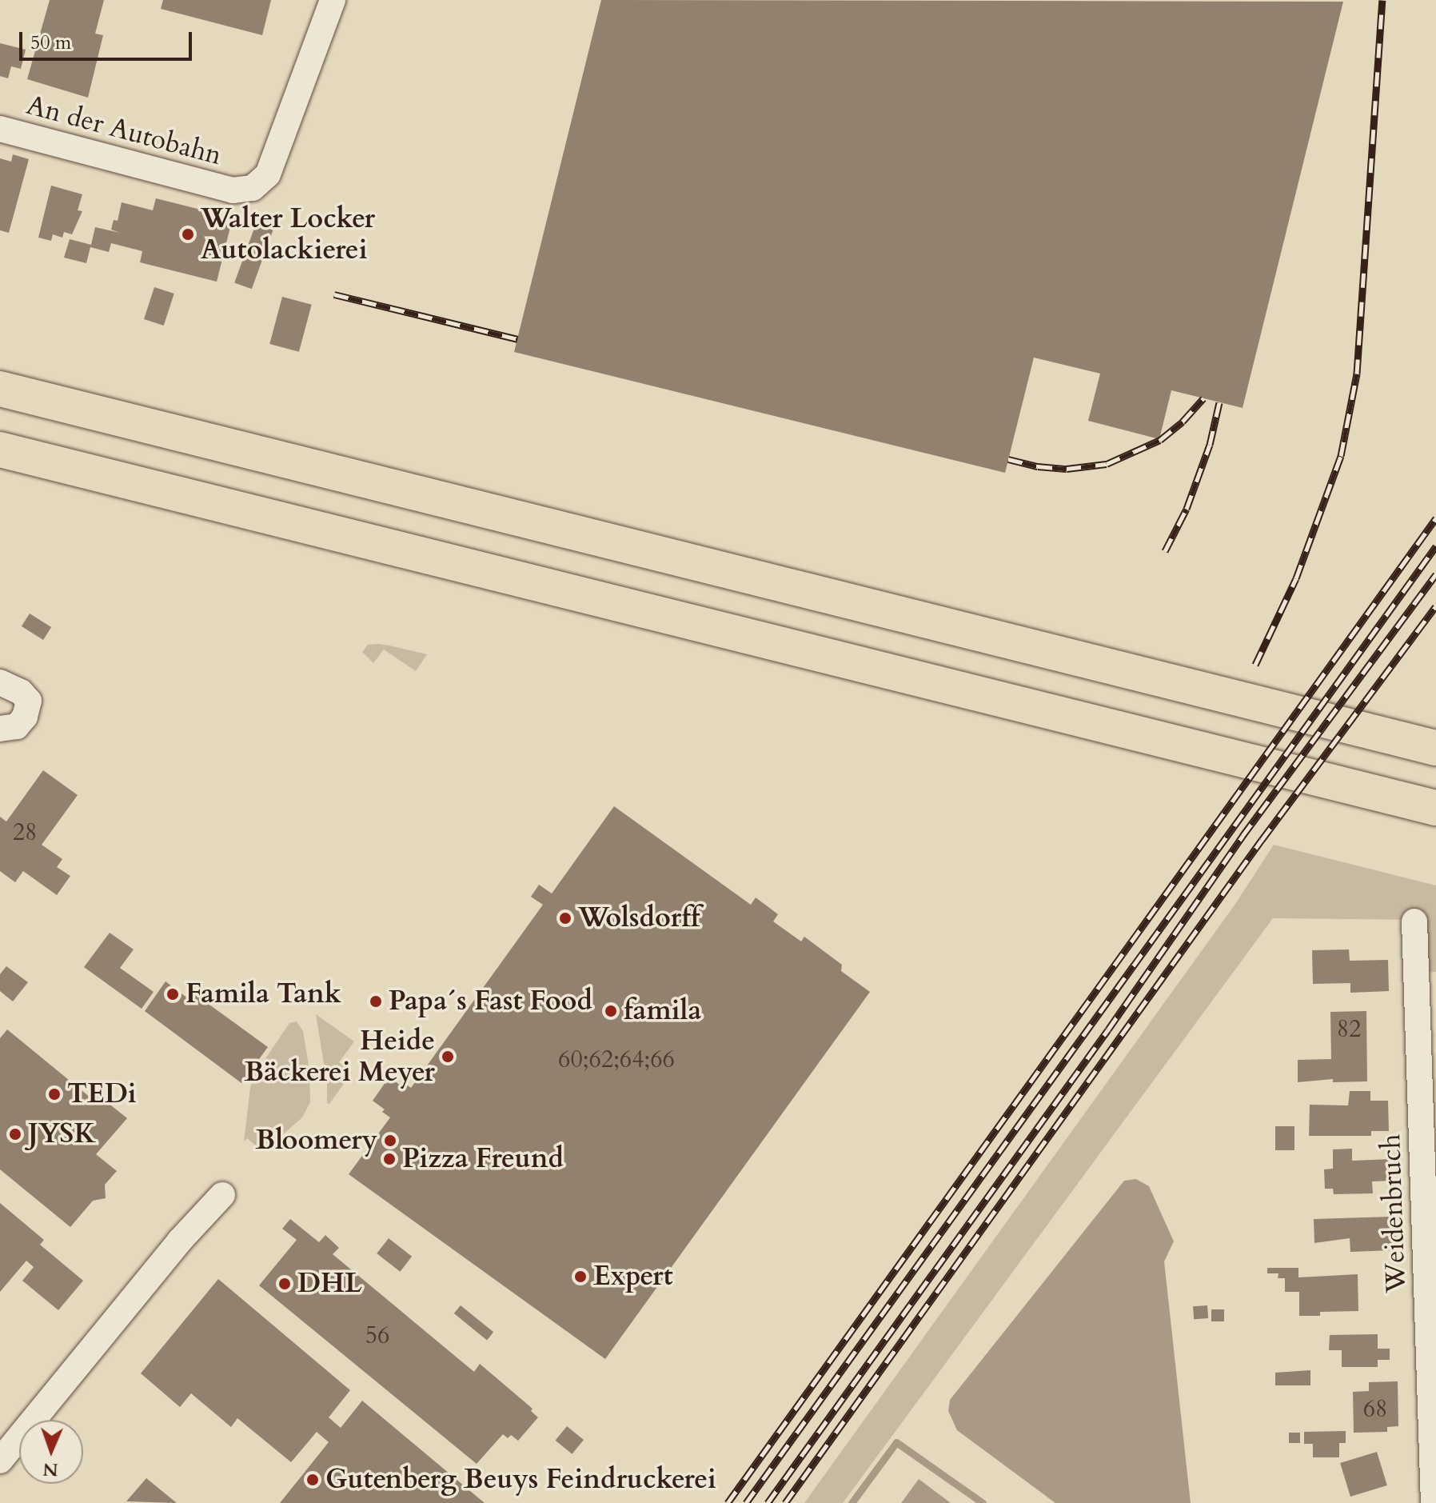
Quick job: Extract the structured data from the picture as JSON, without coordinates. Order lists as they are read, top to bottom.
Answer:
{
  "streets": {
    "street": ["An der Autobahn", "Weidenbruch"]
  },
  "places": [
    "Walter Locker Autolackierei",
    "Wolsdorff",
    "Famila Tank",
    "Papa´s Fast Food",
    "famila",
    "Heide Bäckerei Meyer",
    "TEDi",
    "JYSK",
    "Bloomery",
    "Pizza Freund",
    "Expert",
    "DHL",
    "Gutenberg Beuys Feindruckerei"
  ],
  "house_numbers": [
    "28",
    "82",
    "60;62;64;66",
    "56",
    "68"
  ],
  "scale_bar": "50 m",
  "north": "bottom"
}
